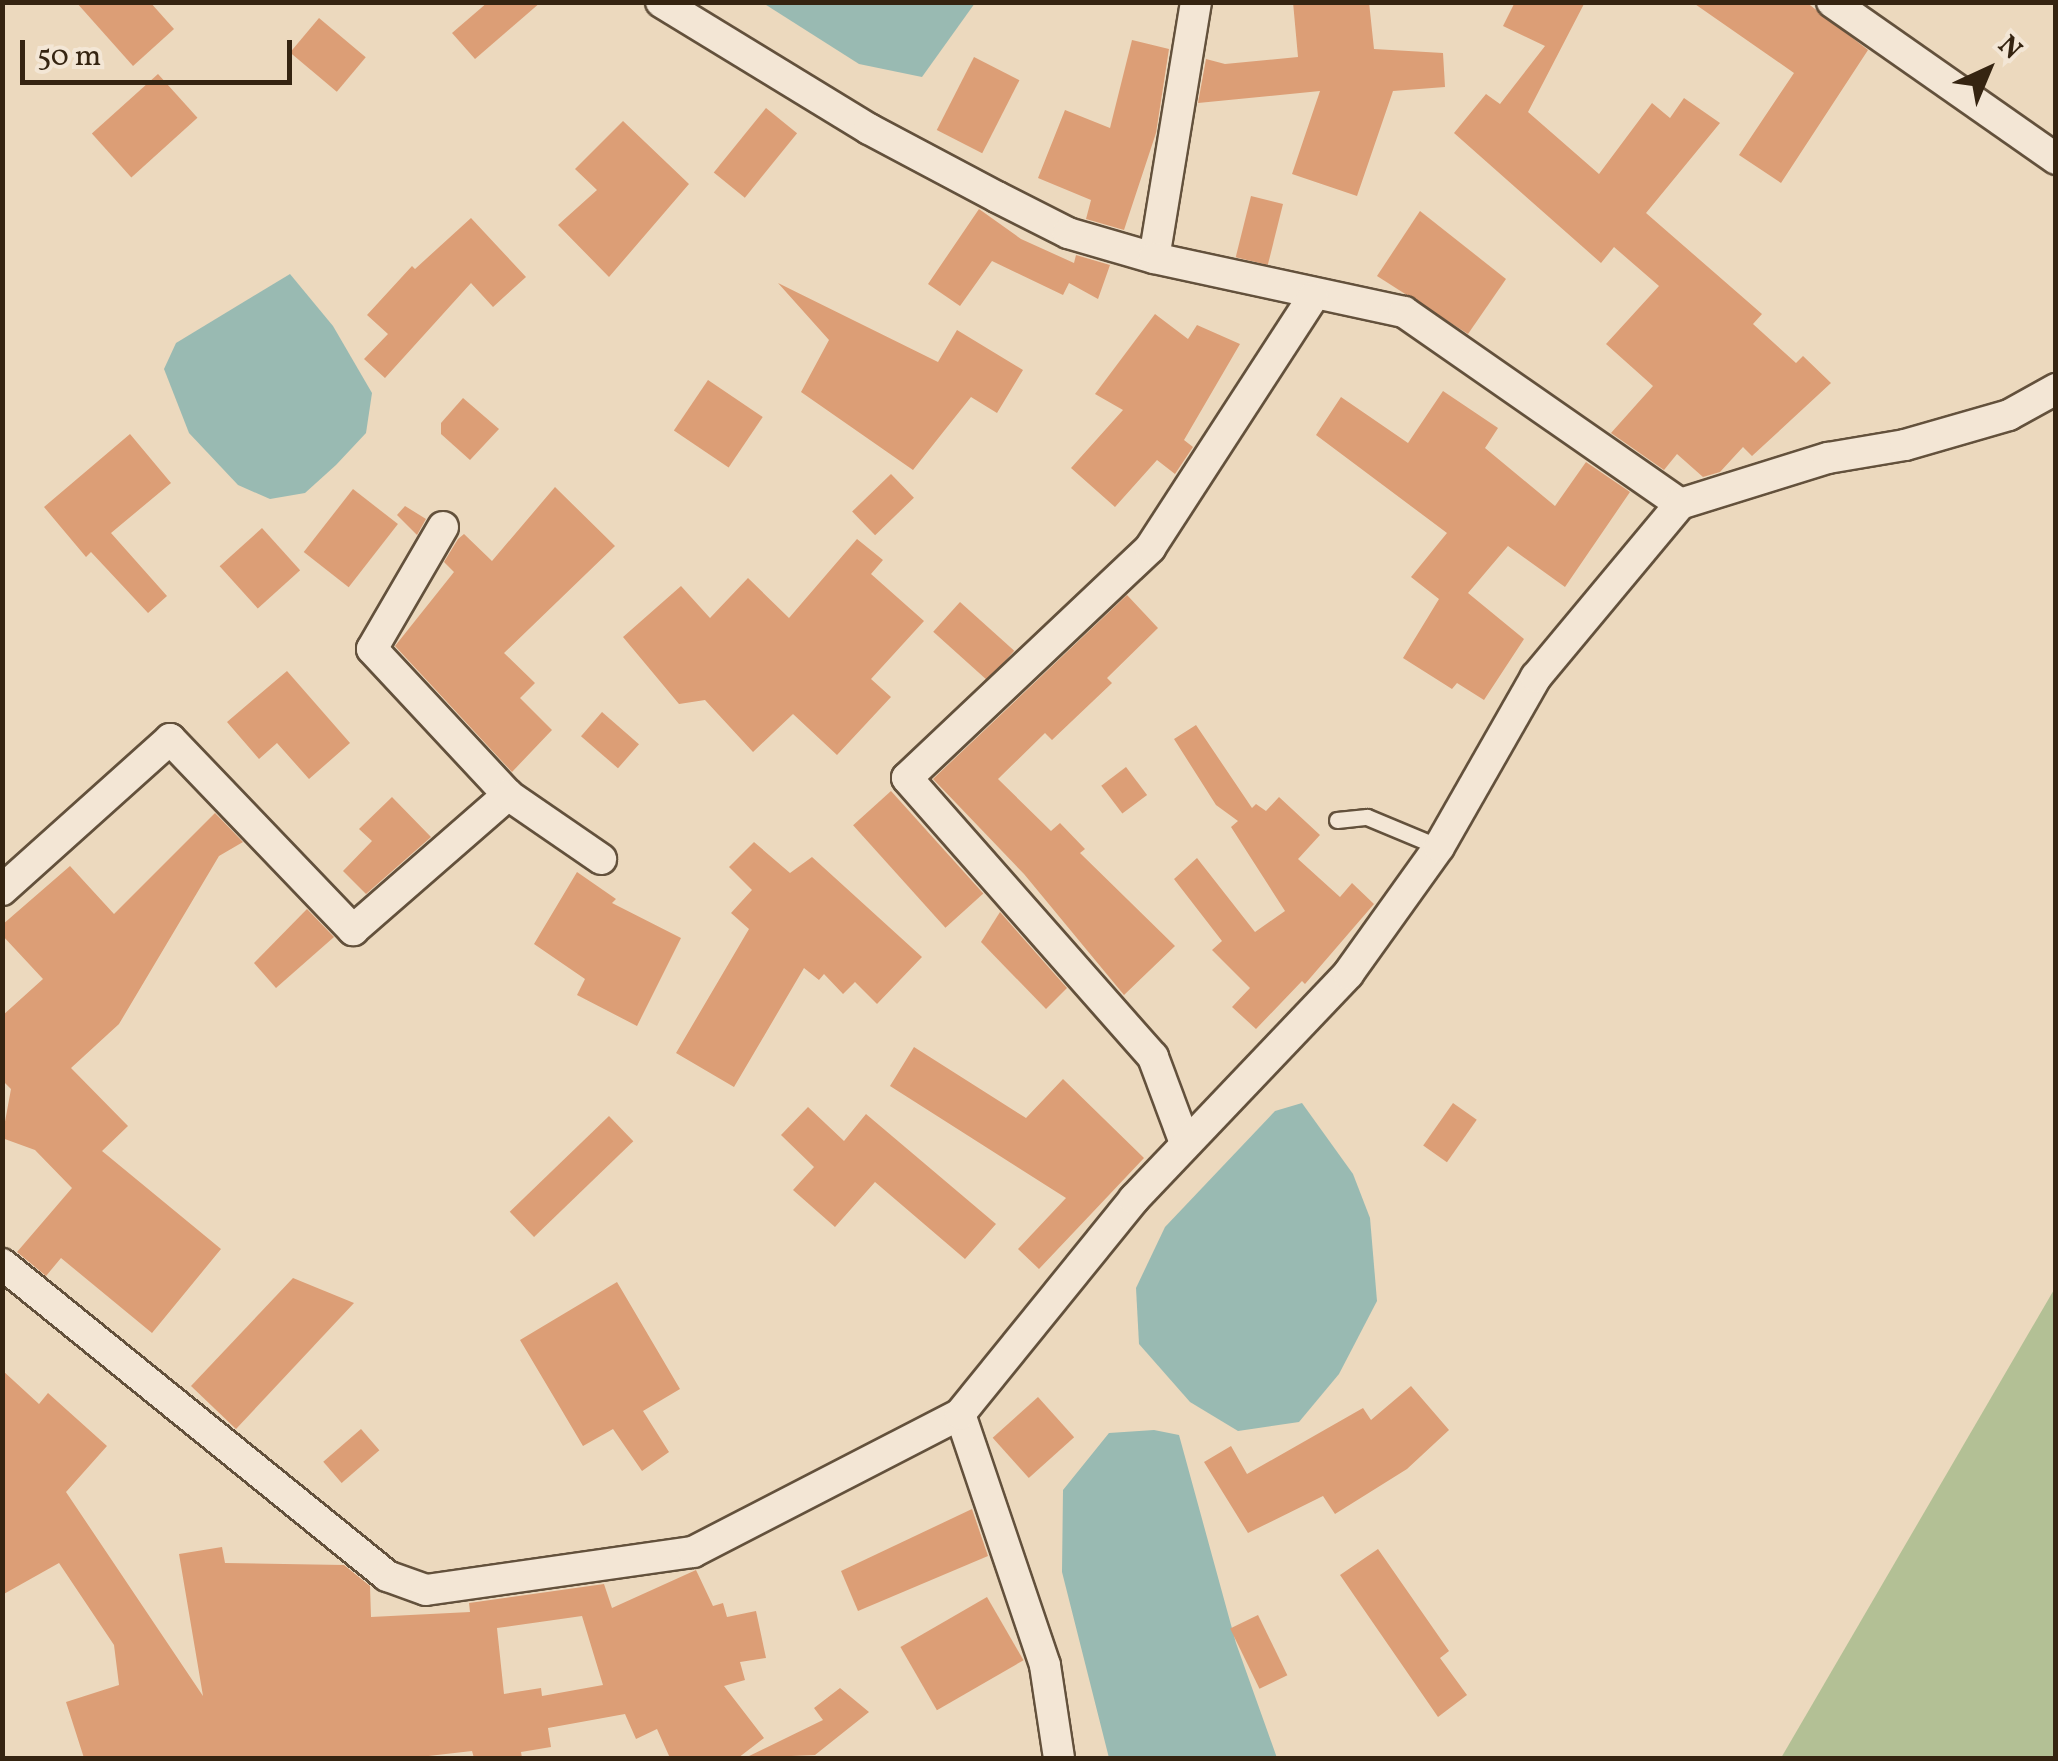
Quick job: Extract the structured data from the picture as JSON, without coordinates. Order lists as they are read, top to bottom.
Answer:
{
  "scale_bar": "50 m",
  "north": "top right"
}
